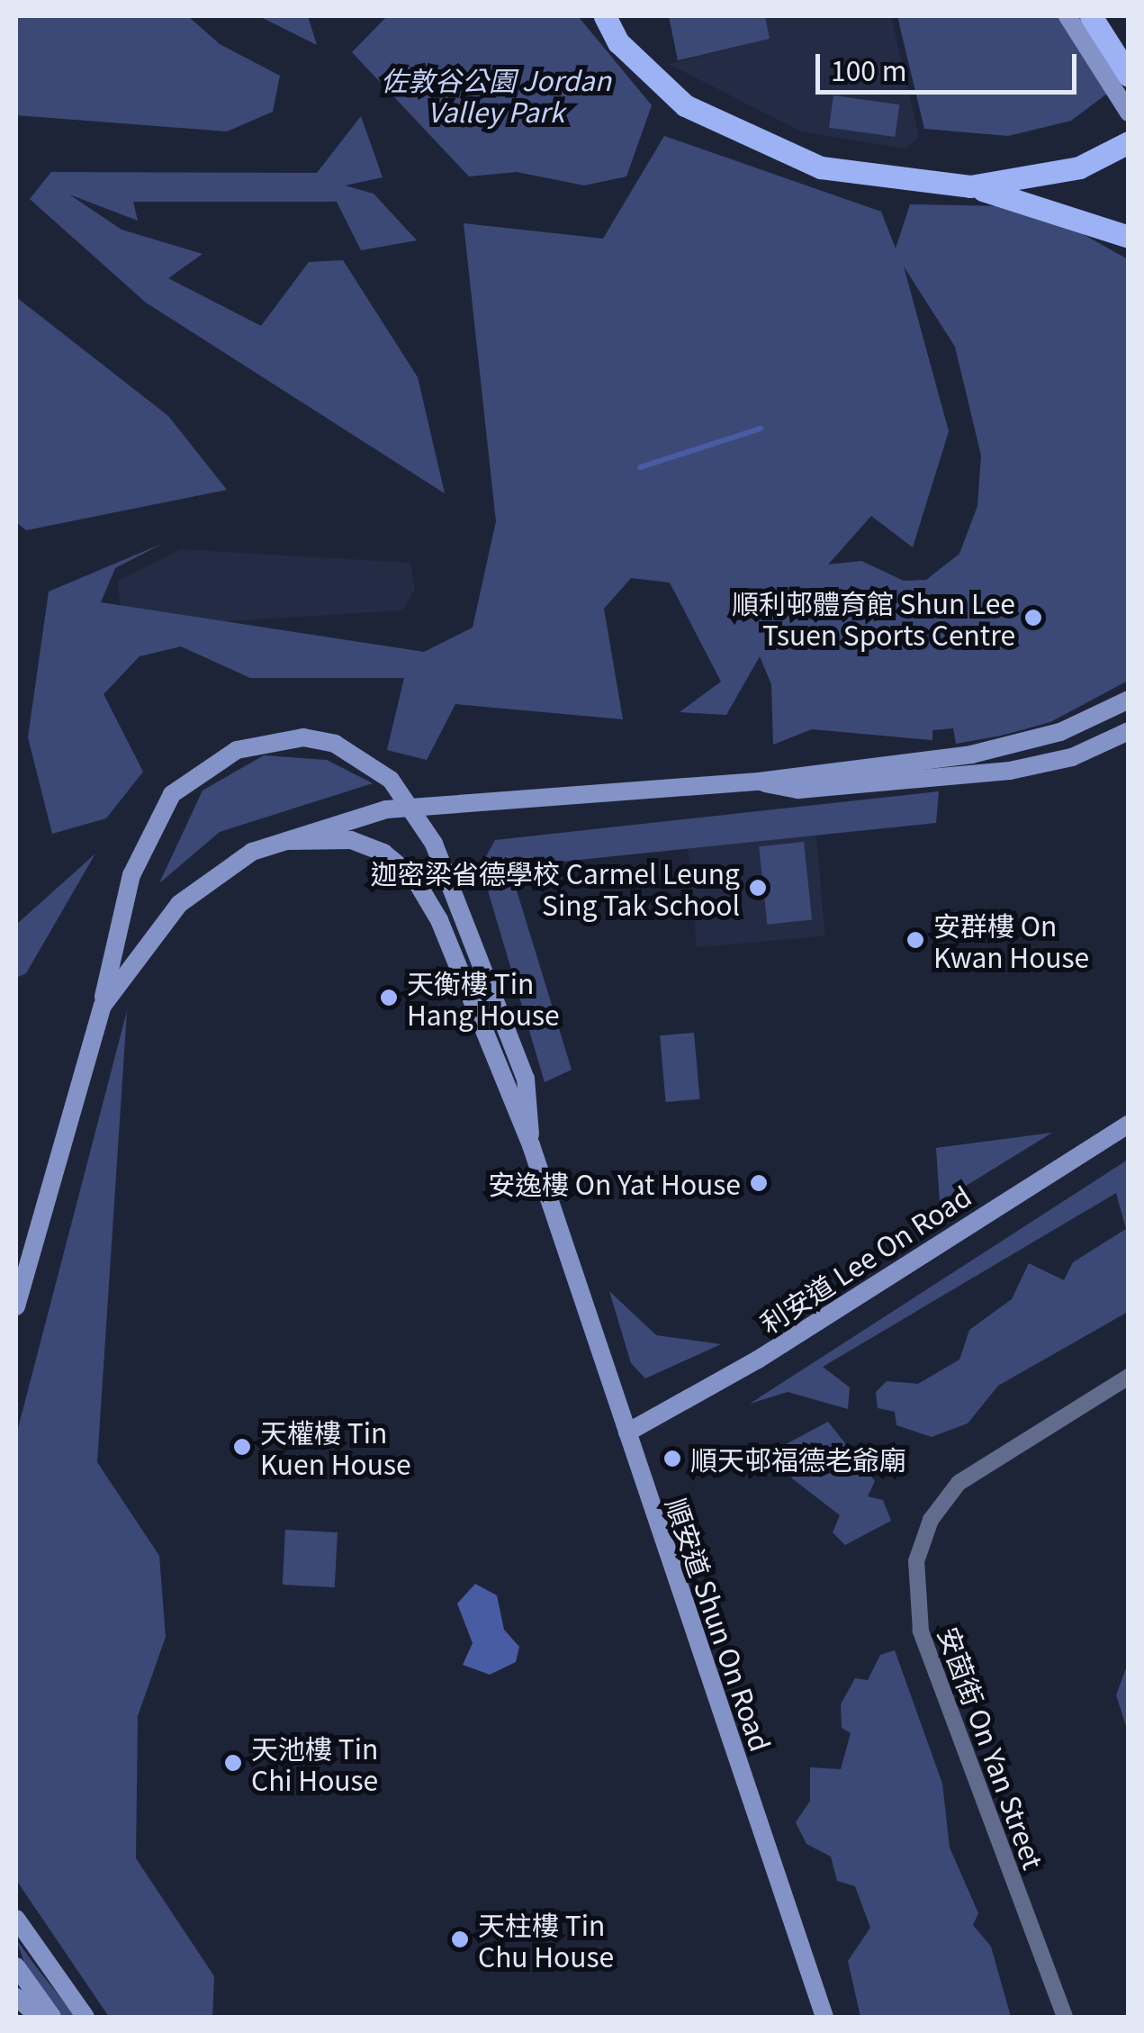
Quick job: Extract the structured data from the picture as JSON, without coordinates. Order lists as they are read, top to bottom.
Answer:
{
  "streets": {
    "street": ["利安道 Lee On Road", "順安道 Shun On Road", "安茵街 On Yan Street"]
  },
  "crossings": [
    ["利安道 Lee On Road", "順安道 Shun On Road"]
  ],
  "parks": ["佐敦谷公園 Jordan Valley Park"],
  "places": [
    "順利邨體育館 Shun Lee Tsuen Sports Centre",
    "迦密梁省德學校 Carmel Leung Sing Tak School",
    "安群樓 On Kwan House",
    "天衡樓 Tin Hang House",
    "安逸樓 On Yat House",
    "天權樓 Tin Kuen House",
    "順天邨福德老爺廟",
    "天池樓 Tin Chi House",
    "天柱樓 Tin Chu House"
  ],
  "scale_bar": "100 m"
}
